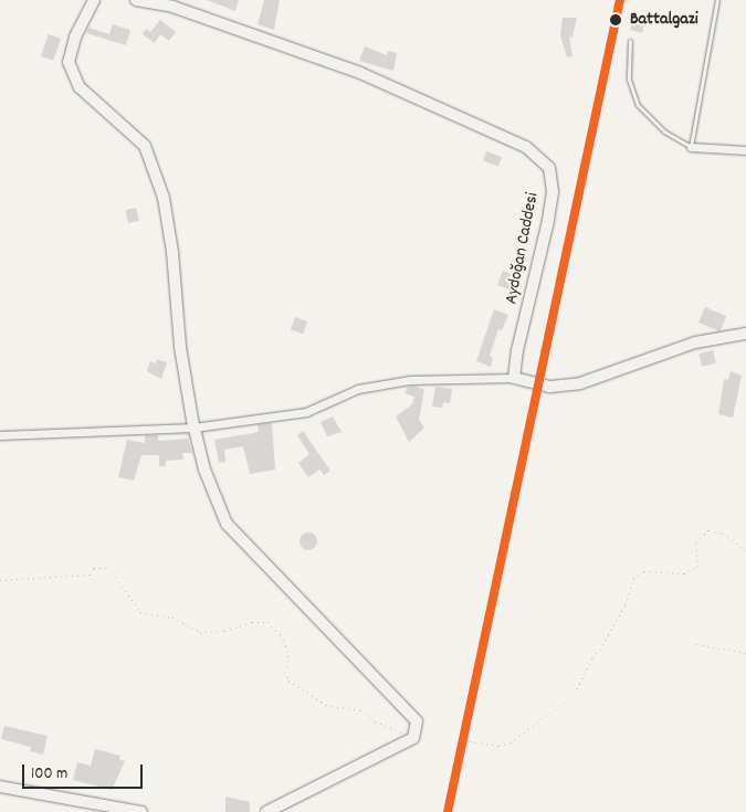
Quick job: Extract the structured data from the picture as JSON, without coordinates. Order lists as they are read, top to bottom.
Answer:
{
  "streets": {
    "street": ["Aydoğan Caddesi"]
  },
  "places": ["Battalgazi"],
  "scale_bar": "100 m"
}
